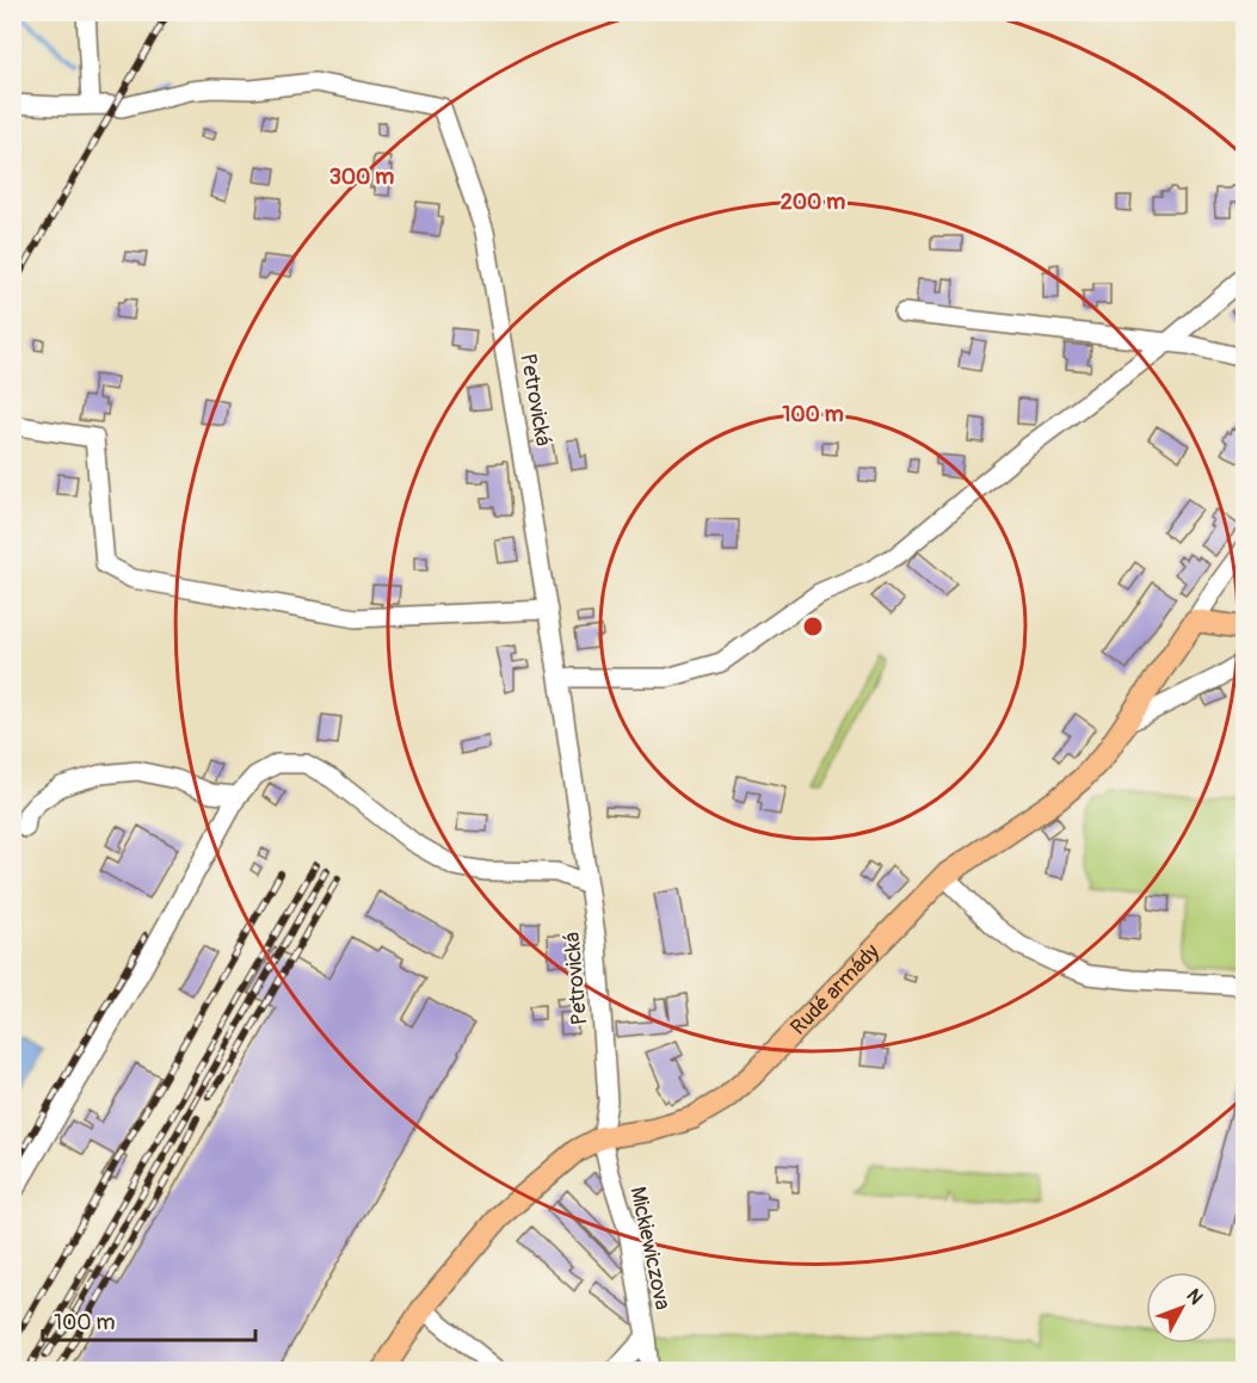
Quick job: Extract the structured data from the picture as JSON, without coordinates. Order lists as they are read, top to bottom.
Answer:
{
  "streets": {
    "main road": ["Rudé armády"],
    "street": ["Petrovická", "Mickiewiczova"]
  },
  "crossings": [
    ["Petrovická", "Rudé armády"],
    ["Petrovická", "Mickiewiczova"],
    ["Rudé armády", "Mickiewiczova"]
  ],
  "scale_bar": "100 m",
  "north": "top right",
  "rings": ["300 m", "200 m", "100 m"]
}
